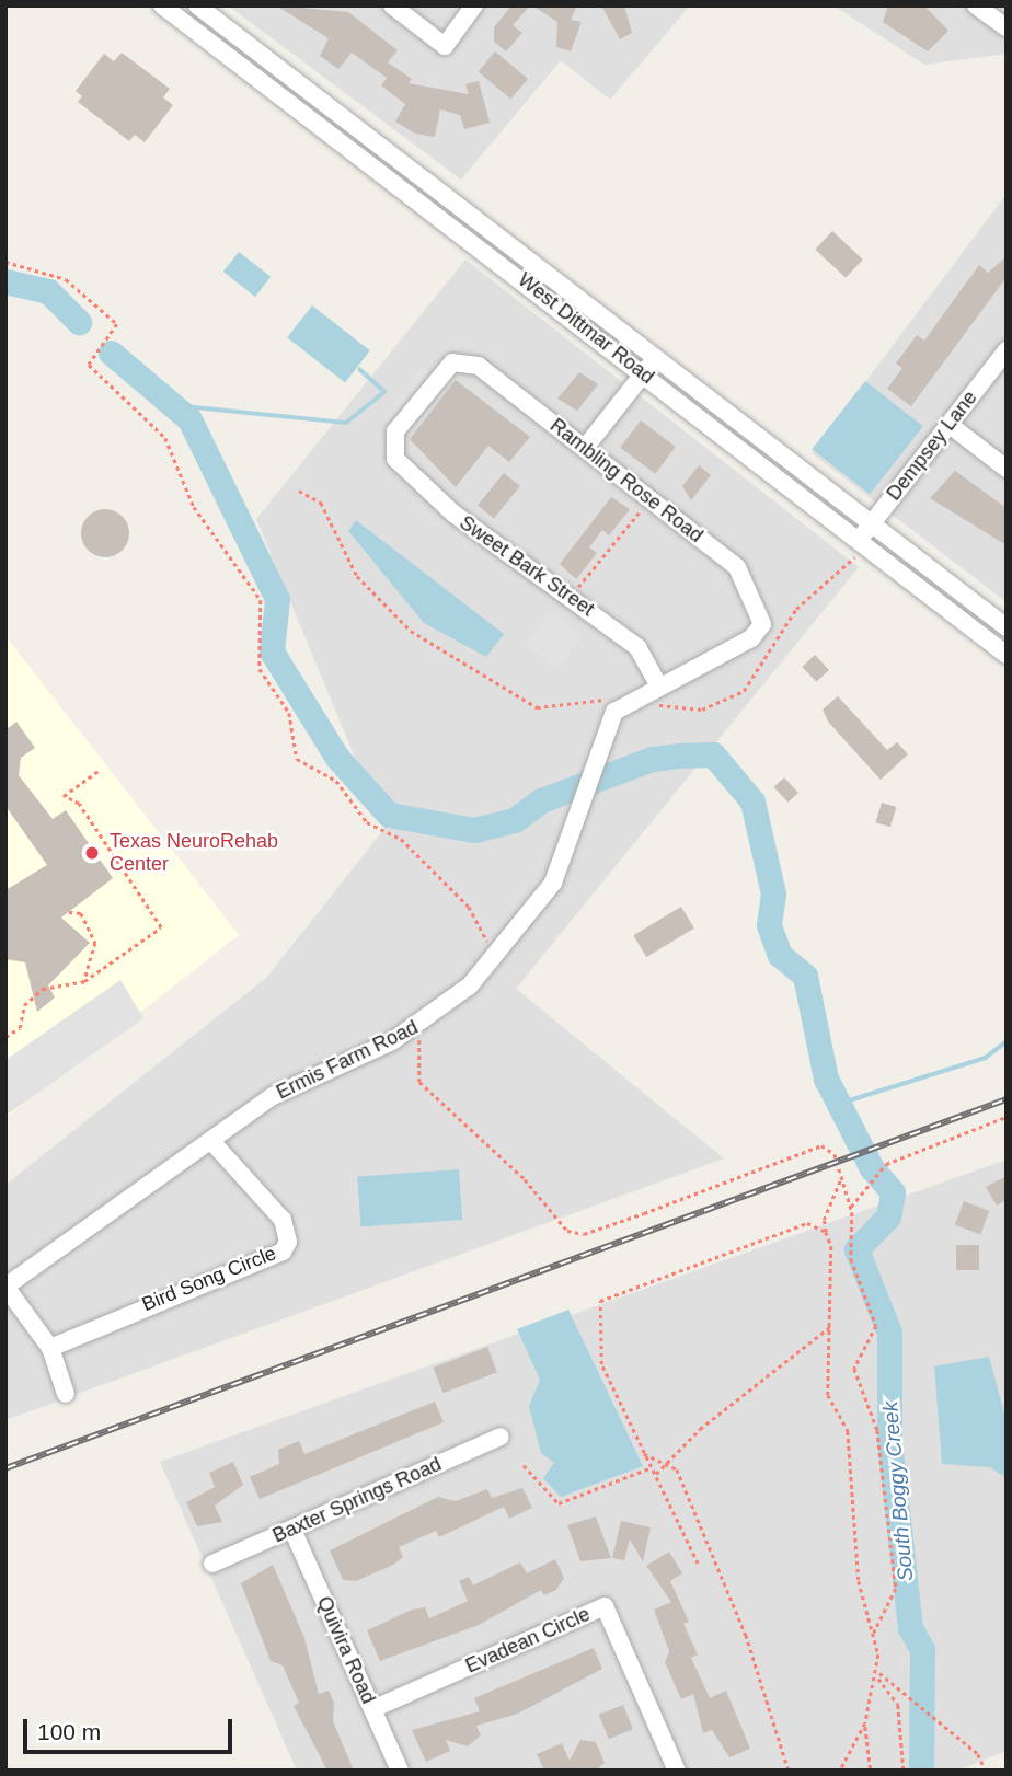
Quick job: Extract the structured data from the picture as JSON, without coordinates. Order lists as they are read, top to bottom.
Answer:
{
  "streets": {
    "street": [
      "West Dittmar Road",
      "Dempsey Lane",
      "Rambling Rose Road",
      "Sweet Bark Street",
      "Ermis Farm Road",
      "Bird Song Circle",
      "Baxter Springs Road",
      "Evadean Circle",
      "Quivira Road"
    ]
  },
  "crossings": [
    ["West Dittmar Road", "Dempsey Lane"],
    ["Rambling Rose Road", "Sweet Bark Street"],
    ["Rambling Rose Road", "Ermis Farm Road"],
    ["Sweet Bark Street", "Ermis Farm Road"],
    ["Ermis Farm Road", "Bird Song Circle"],
    ["Baxter Springs Road", "Quivira Road"],
    ["Evadean Circle", "Quivira Road"]
  ],
  "water": ["South Boggy Creek"],
  "places": ["Texas NeuroRehab Center"],
  "scale_bar": "100 m"
}
